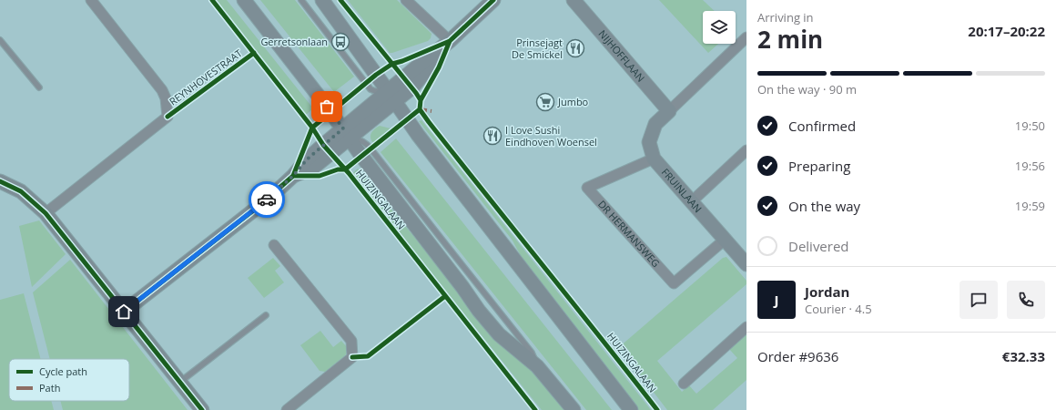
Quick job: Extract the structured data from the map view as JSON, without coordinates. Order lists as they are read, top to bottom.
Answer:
{
  "streets": {
    "street": [
      "NIJHOFFLAAN",
      "REYNHOVESTRAAT",
      "FRUINLAAN",
      "HUIZINGALAAN",
      "DR HERMANSWEG"
    ]
  },
  "crossings": [
    ["NIJHOFFLAAN", "FRUINLAAN"],
    ["FRUINLAAN", "DR HERMANSWEG"]
  ],
  "places": {
    "bus stop": ["Gerretsonlaan"],
    "restaurant": ["Prinsejagt De Smickel", "I Love Sushi Eindhoven Woensel"],
    "supermarket": ["Jumbo"]
  },
  "legend": ["Cycle path", "Path"],
  "page": {
    "heading": ["2 min", "Arriving in", "20:17–20:22"],
    "panel": [
      "Jordan",
      "Courier · 4.5",
      "Order #9636",
      "€32.33"
    ],
    "bar": "On the way · 90 m",
    "list": [
      ["Confirmed", "19:50"],
      ["Preparing", "19:56"],
      ["On the way", "19:59"],
      "Delivered"
    ],
    "round": "J"
  }
}
